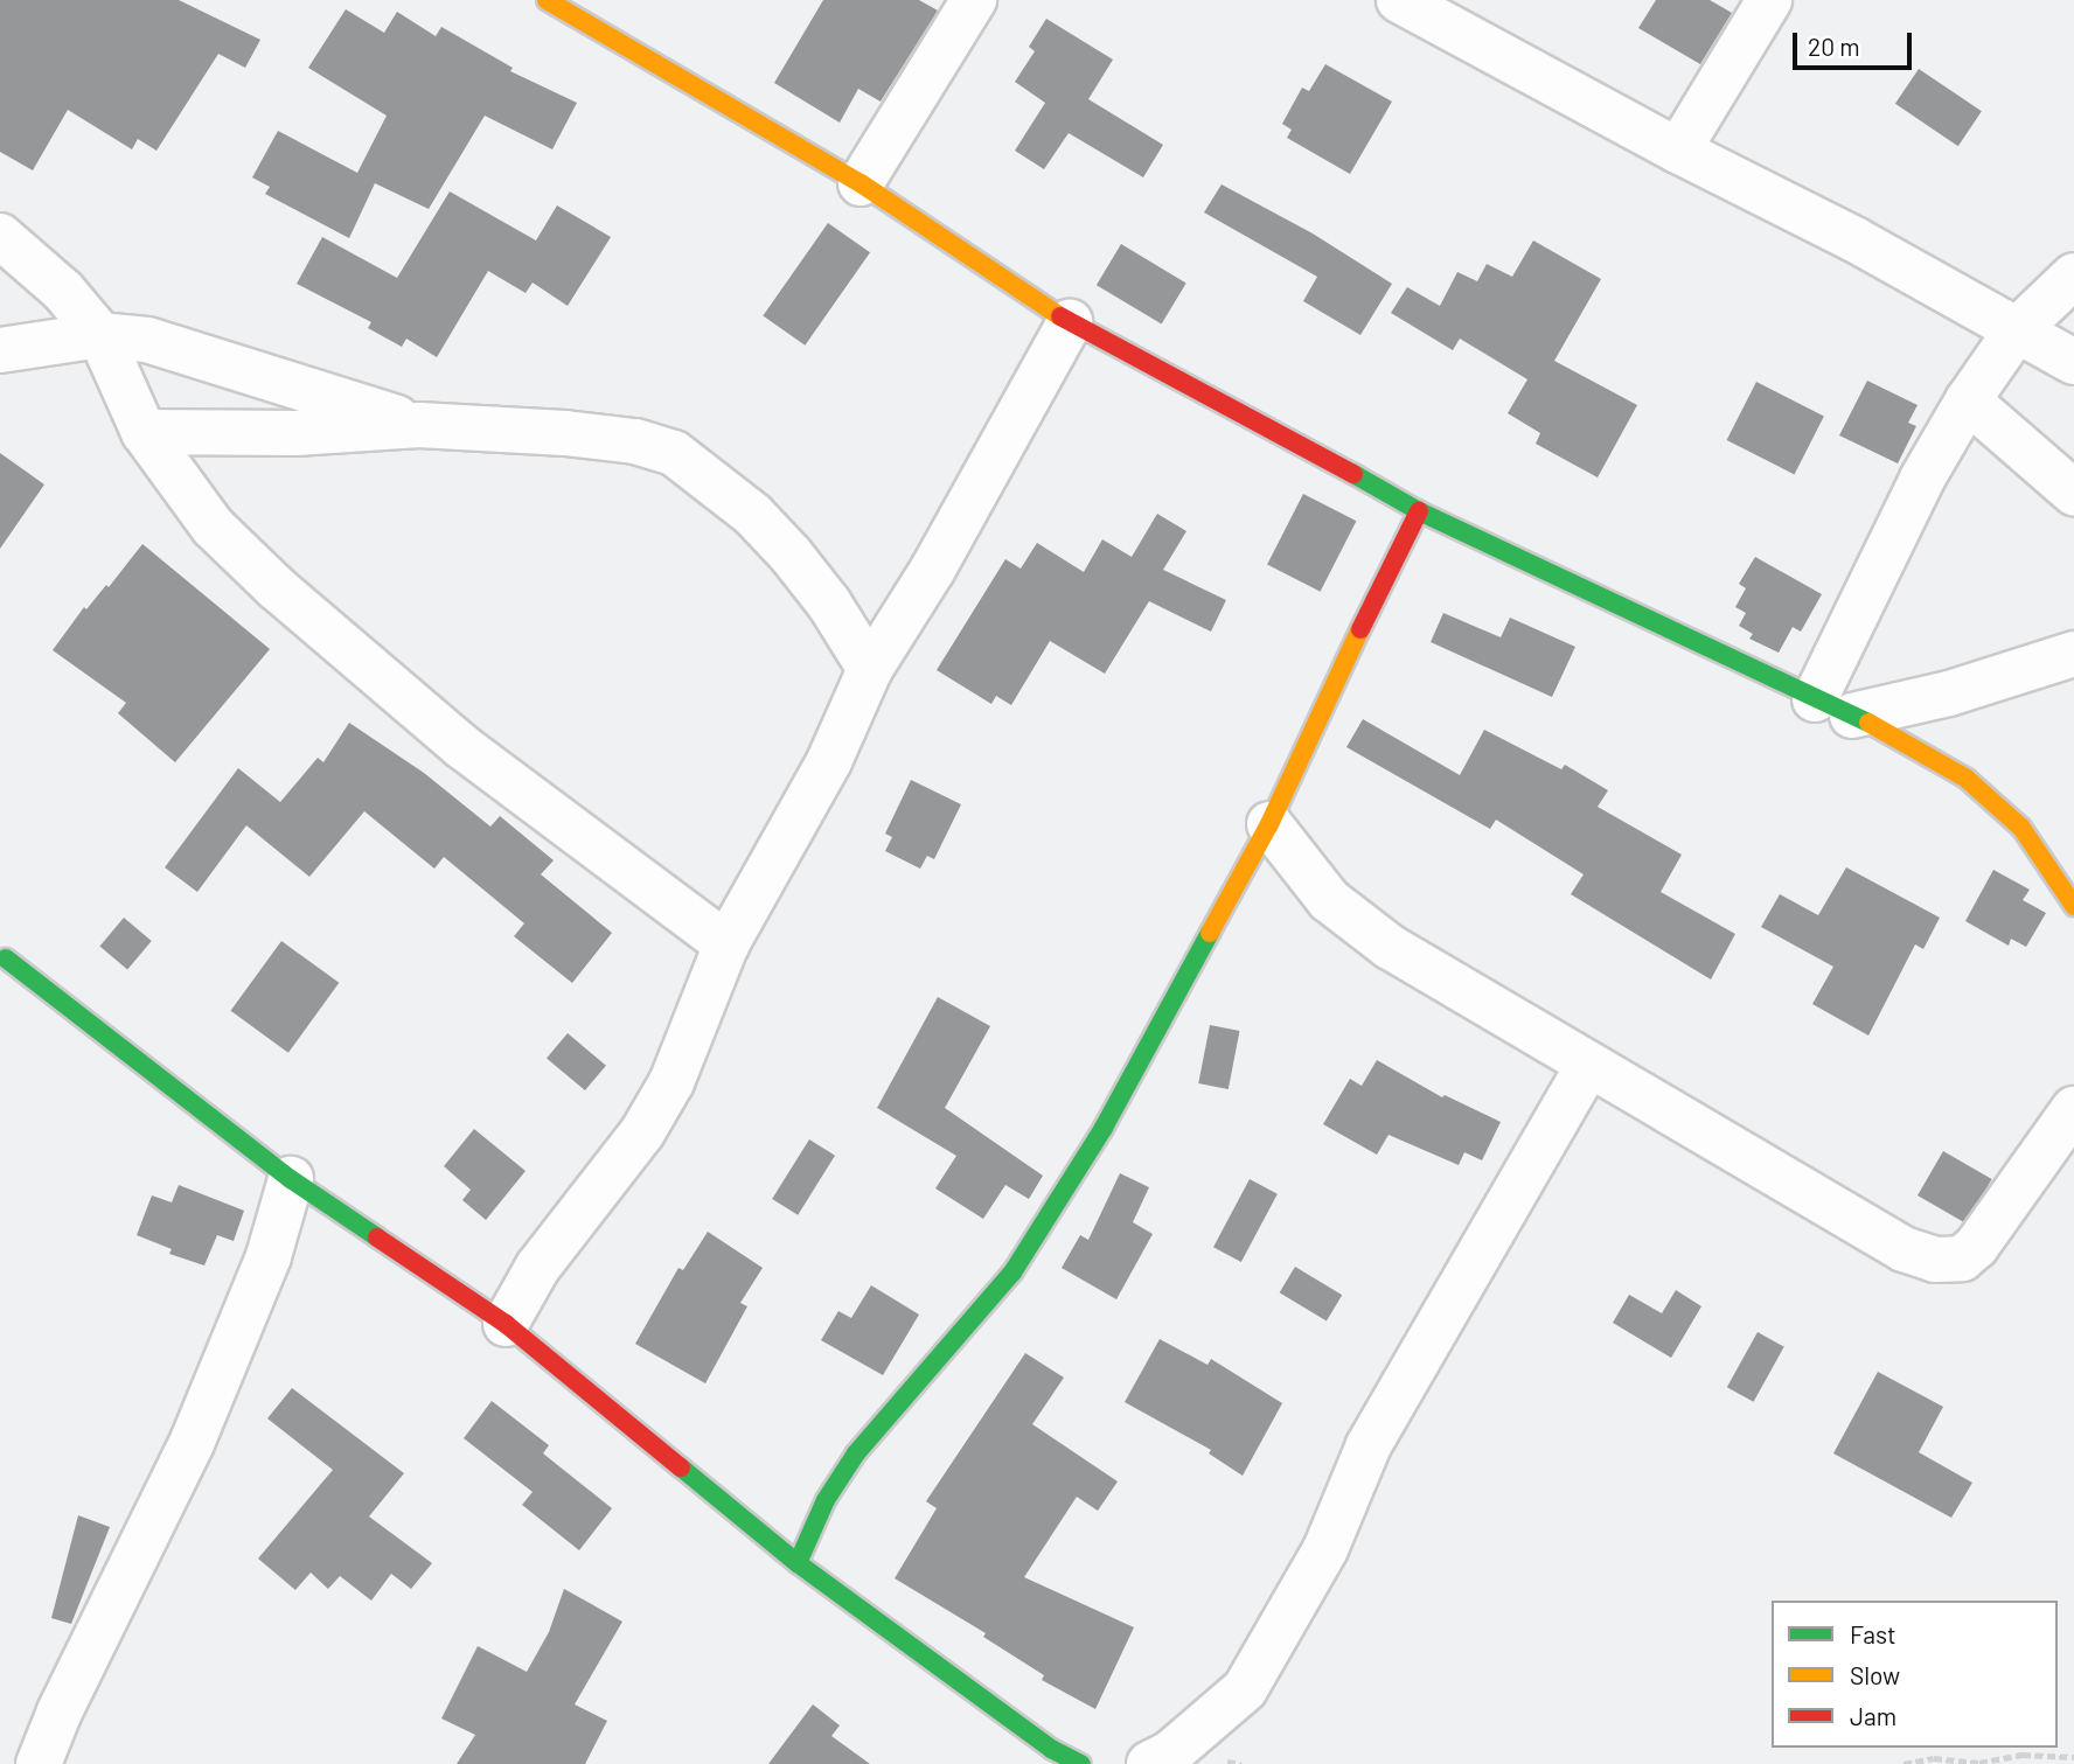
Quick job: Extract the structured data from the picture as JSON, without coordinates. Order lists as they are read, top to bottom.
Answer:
{
  "legend": ["Fast", "Slow", "Jam"],
  "scale_bar": "20 m"
}
